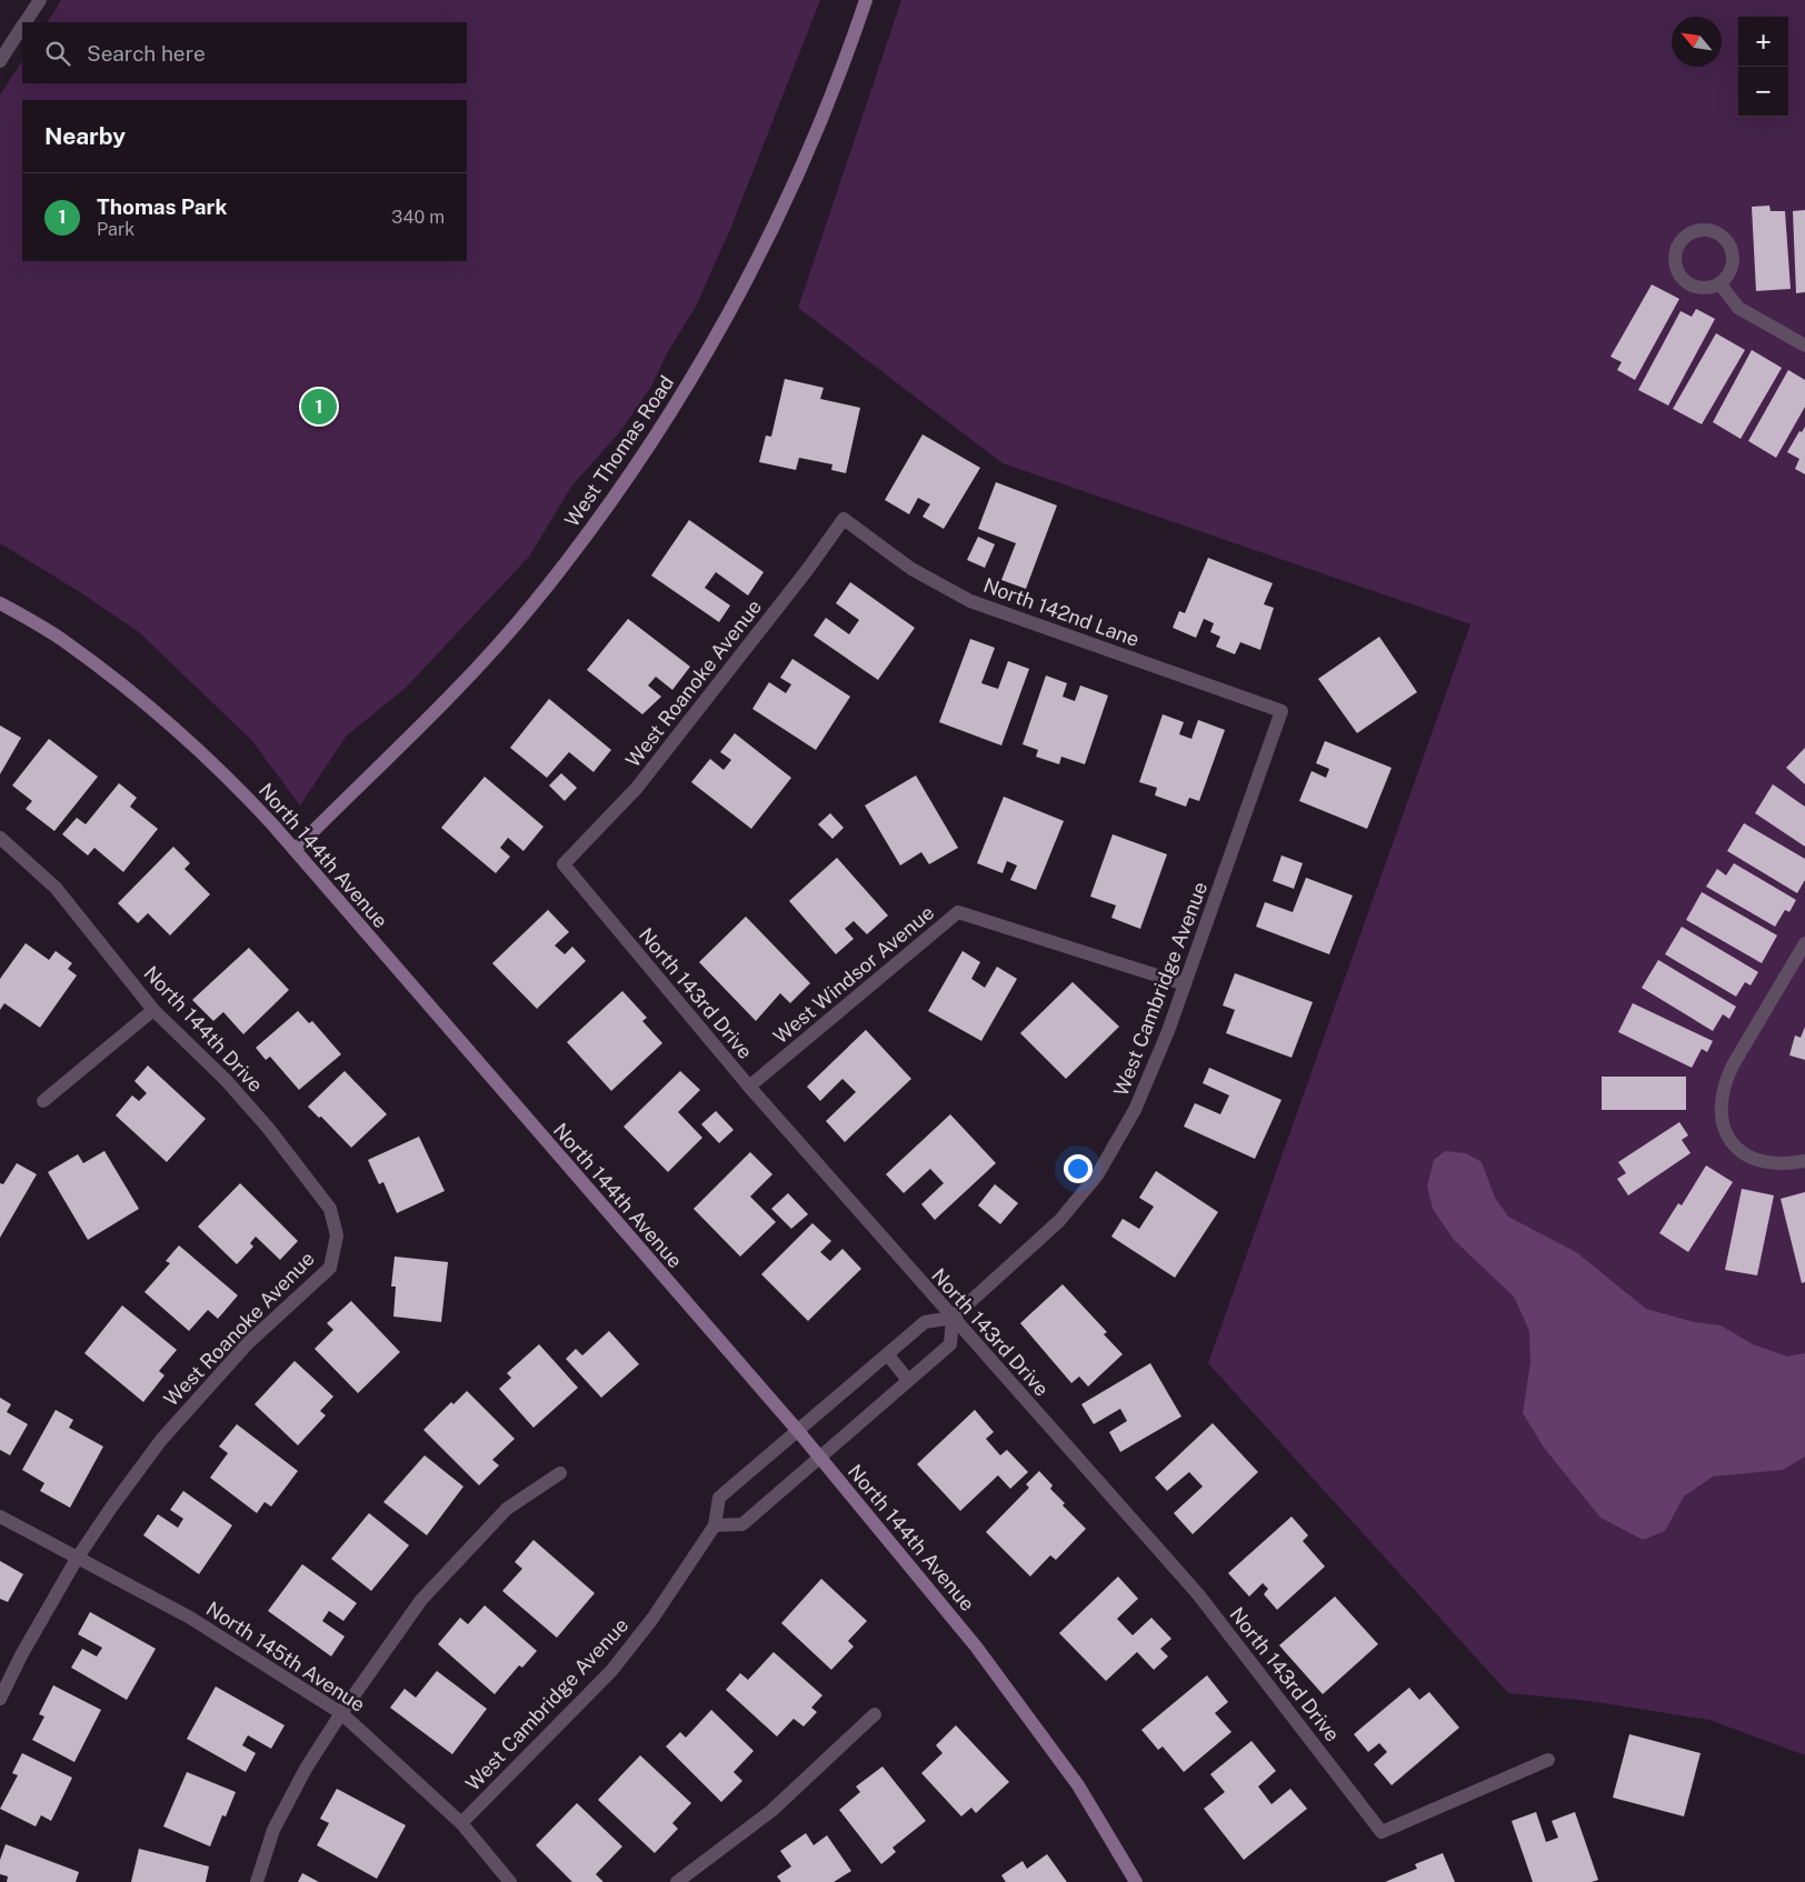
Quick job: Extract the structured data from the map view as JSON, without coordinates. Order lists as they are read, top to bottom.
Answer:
{
  "streets": {
    "main road": ["West Thomas Road", "North 144th Avenue"],
    "street": [
      "North 142nd Lane",
      "West Roanoke Avenue",
      "West Windsor Avenue",
      "West Cambridge Avenue",
      "North 143rd Drive",
      "North 144th Drive",
      "North 145th Avenue"
    ]
  },
  "crossings": [
    ["West Thomas Road", "North 144th Avenue"],
    ["North 142nd Lane", "West Roanoke Avenue"],
    ["North 142nd Lane", "West Cambridge Avenue"],
    ["West Roanoke Avenue", "North 143rd Drive"],
    ["West Roanoke Avenue", "North 144th Drive"],
    ["West Roanoke Avenue", "North 145th Avenue"],
    ["North 144th Avenue", "West Cambridge Avenue"],
    ["West Windsor Avenue", "West Cambridge Avenue"],
    ["West Windsor Avenue", "North 143rd Drive"],
    ["West Cambridge Avenue", "North 143rd Drive"],
    ["West Cambridge Avenue", "North 145th Avenue"]
  ],
  "north": "top left",
  "page": {
    "map_buttons": ["+", "−"],
    "search": "Search here",
    "heading": "Nearby",
    "list": [
      {
        "mark": "1",
        "name": "Thomas Park",
        "note": "Park",
        "value": "340 m"
      }
    ],
    "pins": "1"
  }
}
